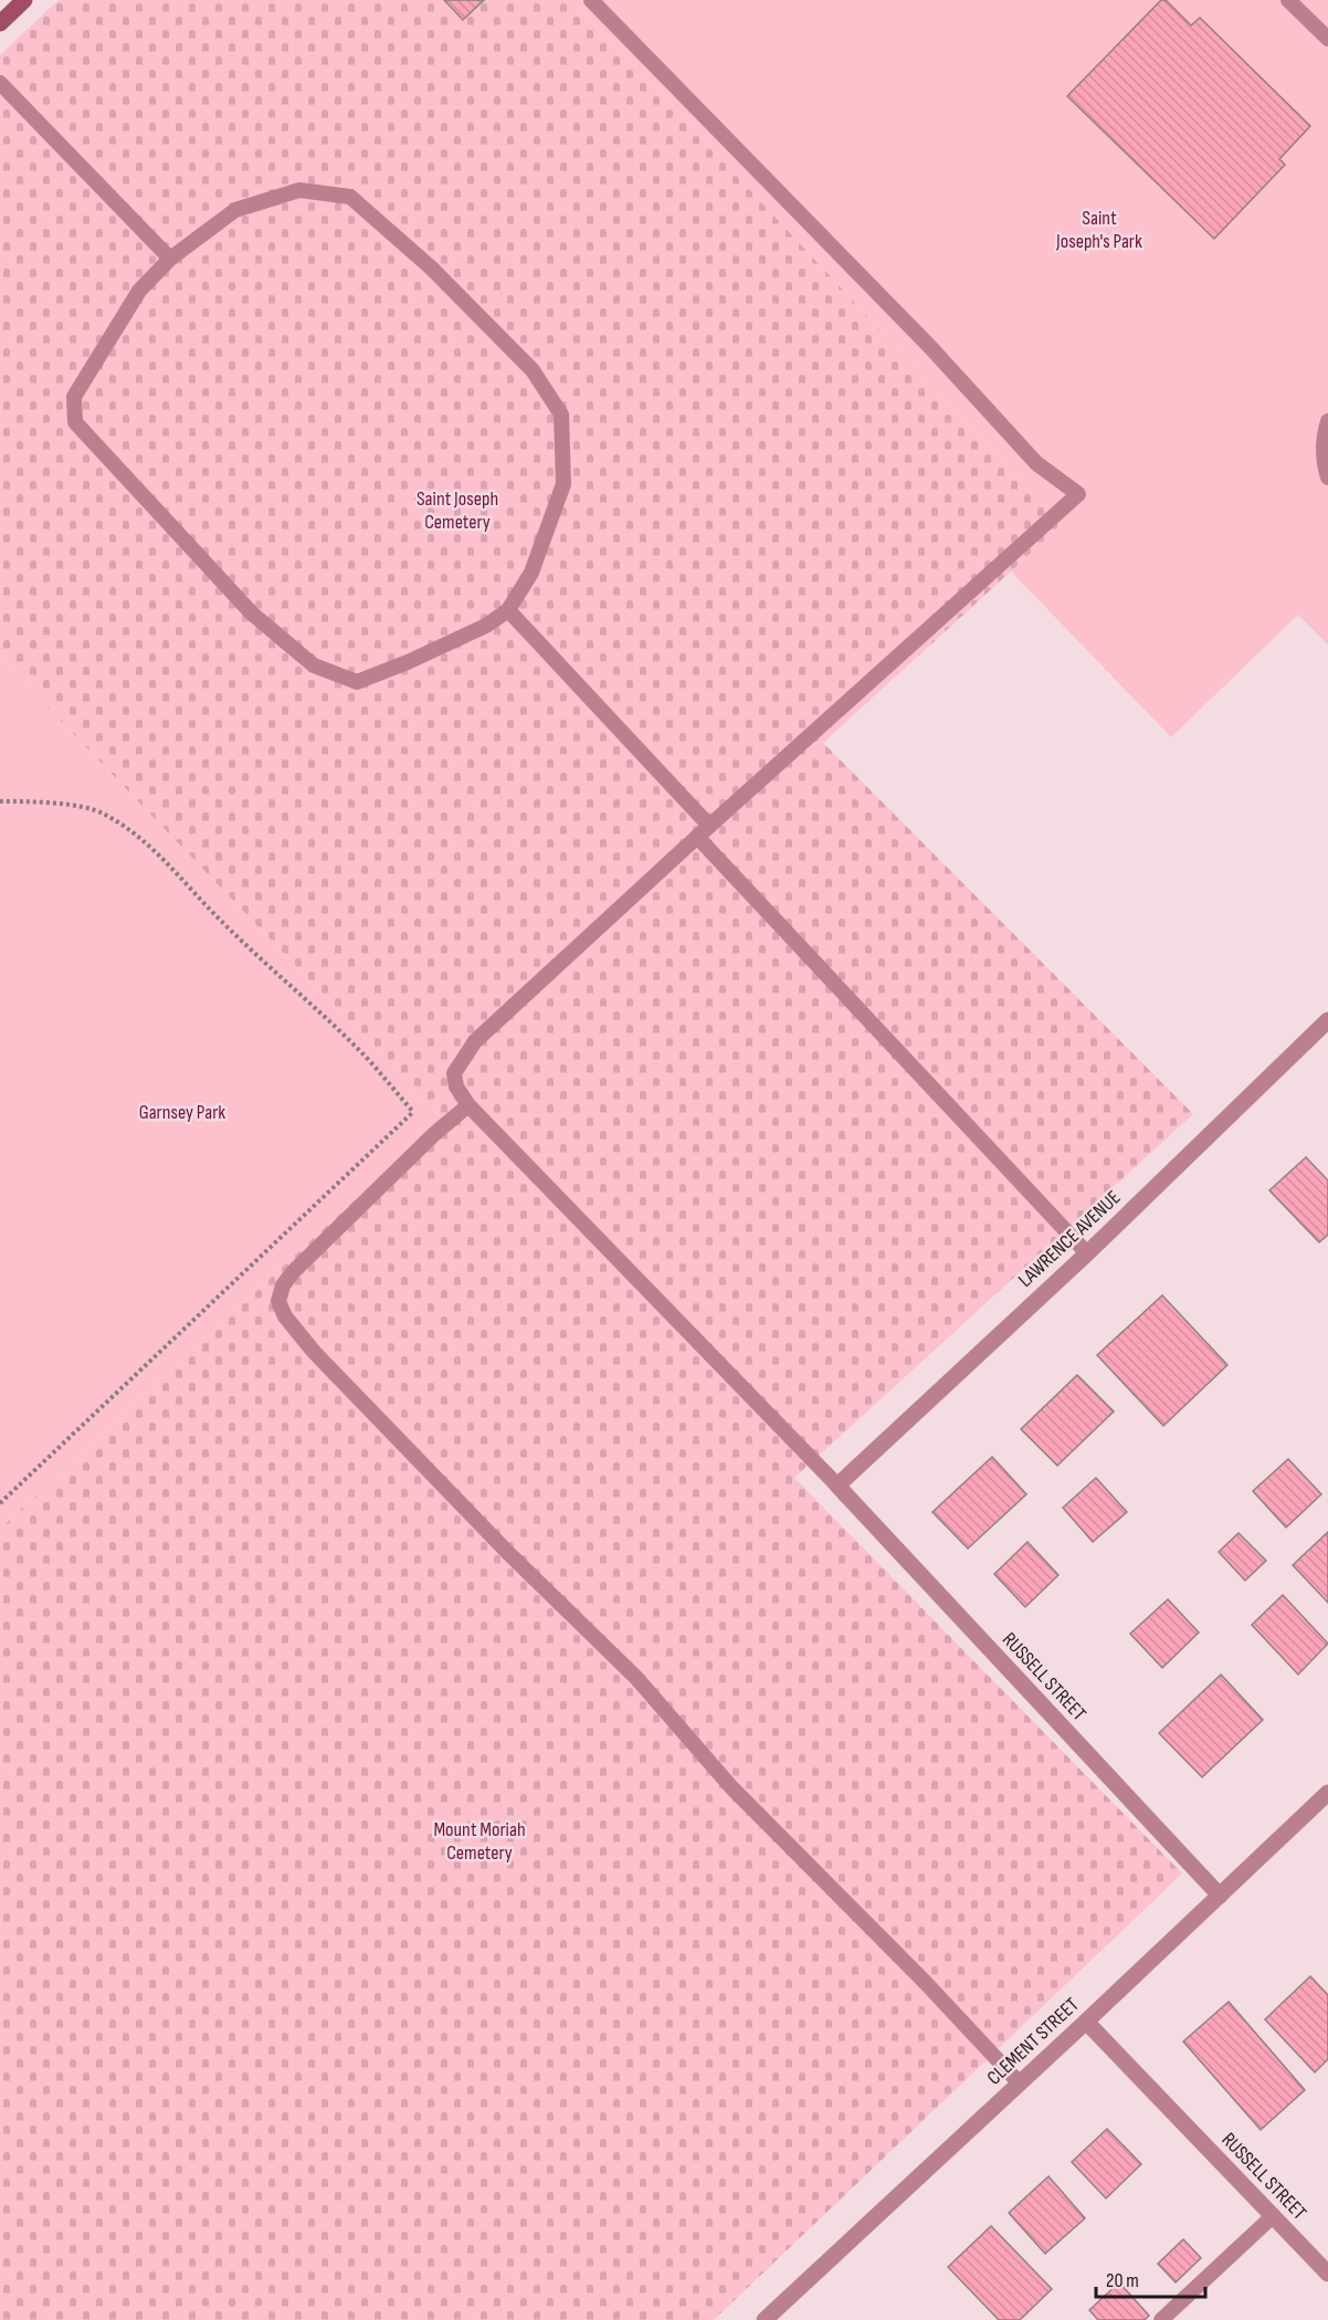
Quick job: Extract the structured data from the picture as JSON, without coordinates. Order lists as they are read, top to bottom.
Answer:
{
  "streets": {
    "street": ["LAWRENCE AVENUE", "RUSSELL STREET", "CLEMENT STREET"]
  },
  "crossings": [
    ["LAWRENCE AVENUE", "RUSSELL STREET"],
    ["RUSSELL STREET", "CLEMENT STREET"]
  ],
  "parks": [
    "Saint Joseph's Park",
    "Saint Joseph Cemetery",
    "Garnsey Park",
    "Mount Moriah Cemetery"
  ],
  "scale_bar": "20 m"
}
